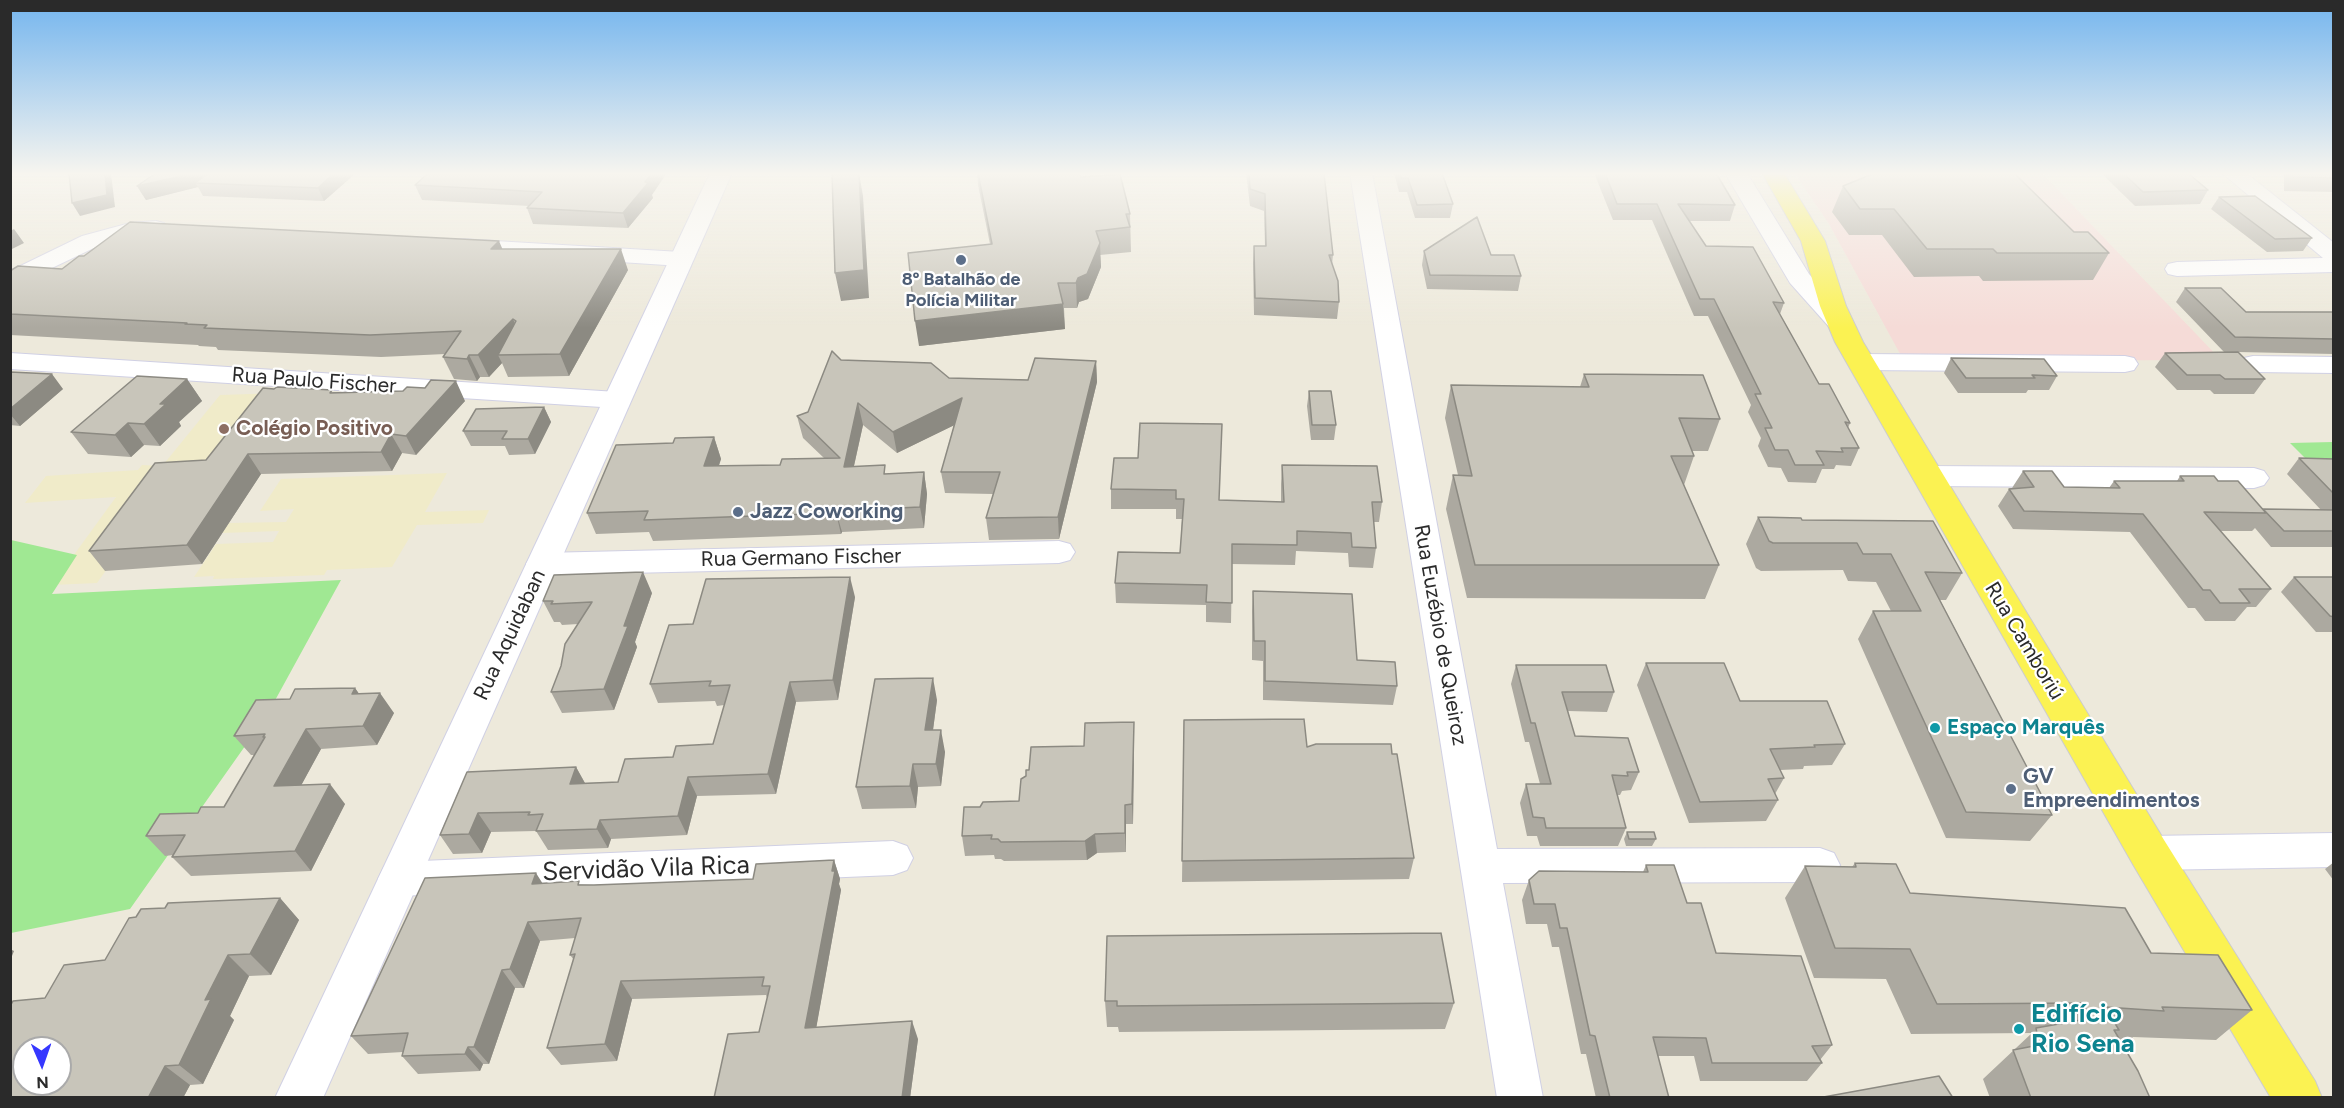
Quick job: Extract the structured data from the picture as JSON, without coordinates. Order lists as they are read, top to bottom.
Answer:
{
  "streets": {
    "main road": ["Rua Camboriú"],
    "street": [
      "Rua Paulo Fischer",
      "Rua Germano Fischer",
      "Rua Aquidaban",
      "Rua Euzébio de Queiroz",
      "Servidão Vila Rica"
    ]
  },
  "crossings": [
    ["Rua Paulo Fischer", "Rua Aquidaban"],
    ["Rua Germano Fischer", "Rua Aquidaban"],
    ["Rua Aquidaban", "Servidão Vila Rica"]
  ],
  "places": [
    "8º Batalhão de Polícia Militar",
    "Colégio Positivo",
    "Jazz Coworking",
    "Espaço Marquês",
    "GV Empreendimentos",
    "Edifício Rio Sena"
  ],
  "north": "bottom"
}
